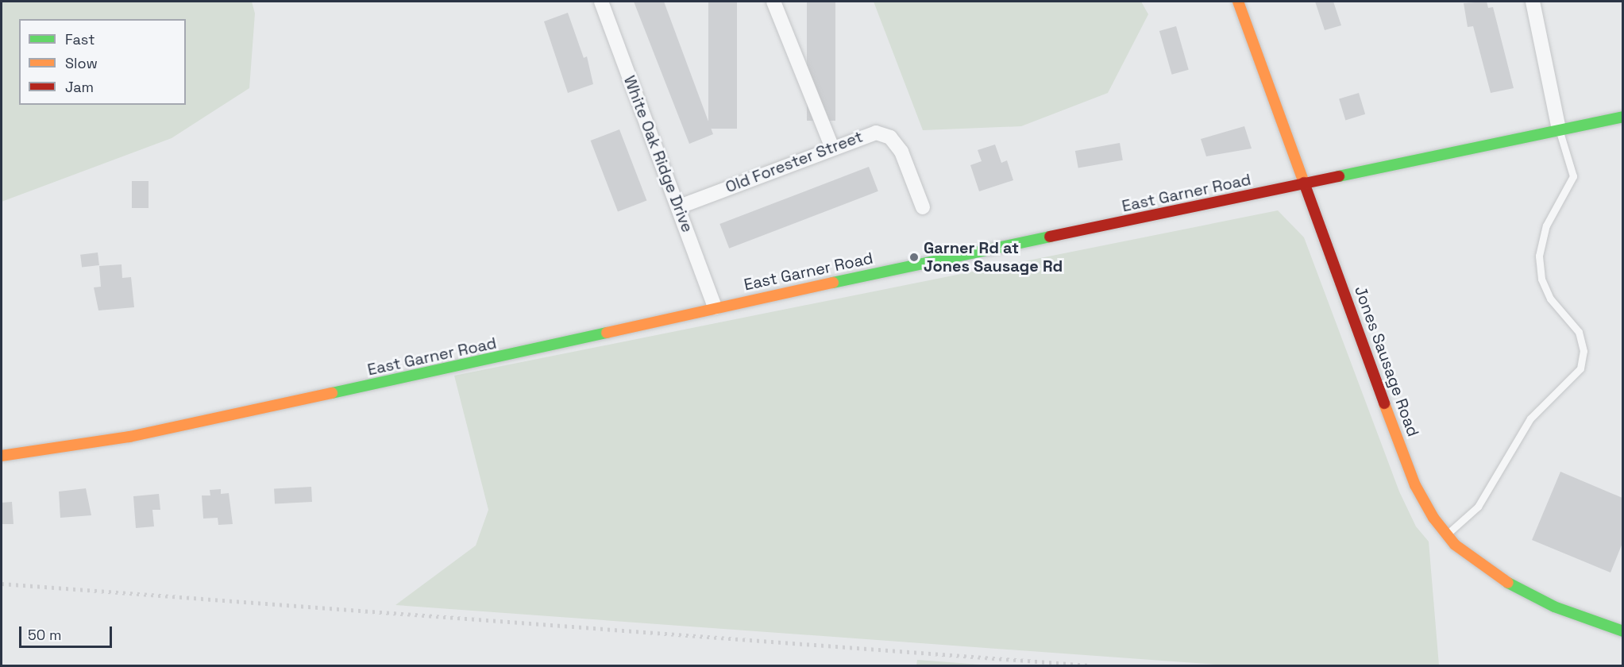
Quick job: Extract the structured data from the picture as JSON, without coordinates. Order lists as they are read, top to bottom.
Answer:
{
  "streets": {
    "main road": ["East Garner Road", "Jones Sausage Road"],
    "street": ["White Oak Ridge Drive", "Old Forester Street"]
  },
  "crossings": [
    ["White Oak Ridge Drive", "Old Forester Street"],
    ["White Oak Ridge Drive", "East Garner Road"],
    ["East Garner Road", "Jones Sausage Road"]
  ],
  "places": ["Garner Rd at Jones Sausage Rd"],
  "legend": ["Fast", "Slow", "Jam"],
  "scale_bar": "50 m"
}
